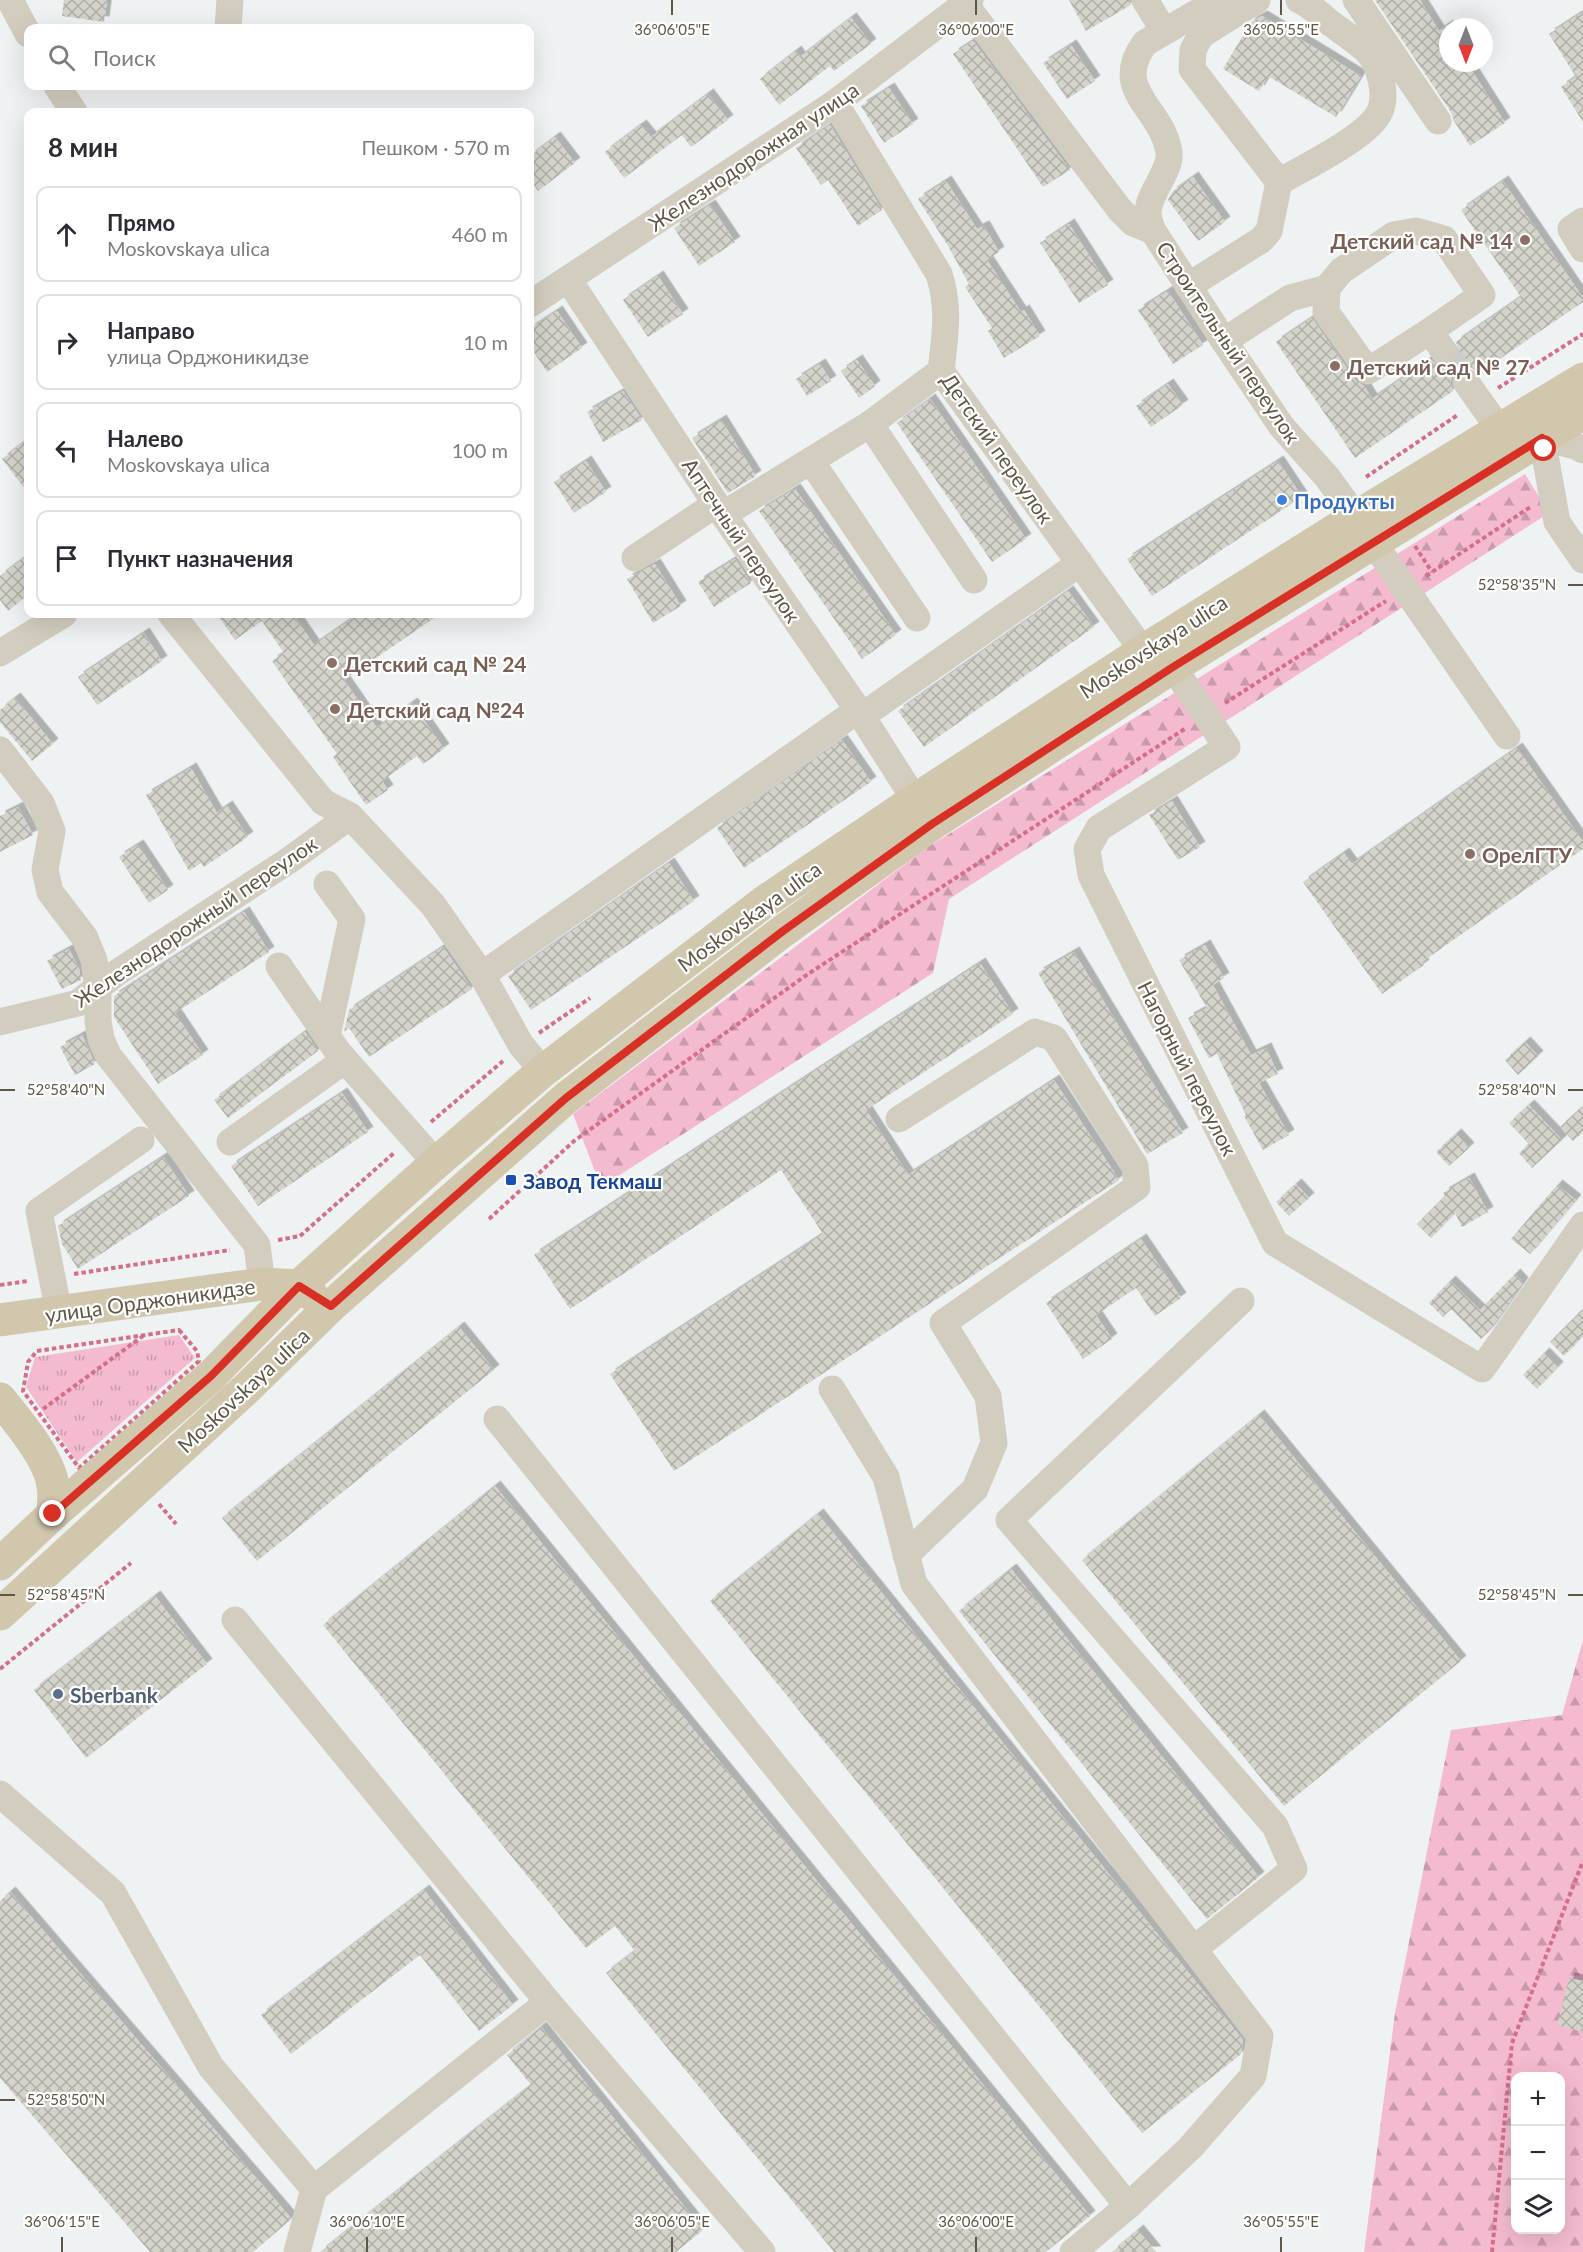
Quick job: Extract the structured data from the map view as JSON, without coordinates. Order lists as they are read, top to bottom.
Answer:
{
  "streets": {
    "main road": ["Moskovskaya ulica", "улица Орджоникидзе"],
    "street": [
      "Железнодорожная улица",
      "Строительный переулок",
      "Детский переулок",
      "Аптечный переулок",
      "Железнодорожный переулок",
      "Нагорный переулок"
    ]
  },
  "crossings": [
    ["Железнодорожная улица", "Строительный переулок"],
    ["Железнодорожная улица", "Детский переулок"],
    ["Железнодорожная улица", "Аптечный переулок"],
    ["Строительный переулок", "Moskovskaya ulica"],
    ["Детский переулок", "Moskovskaya ulica"],
    ["Аптечный переулок", "Moskovskaya ulica"],
    ["Moskovskaya ulica", "улица Орджоникидзе"]
  ],
  "places": {
    "other": [
      "Детский сад № 14",
      "Детский сад № 27",
      "Продукты",
      "Детский сад № 24",
      "Детский сад №24",
      "ОрелГТУ",
      "Sberbank"
    ],
    "transit": ["Завод Текмаш"]
  },
  "north": "bottom",
  "page": {
    "search": "Поиск",
    "heading": ["8 мин", "Пешком · 570 m"],
    "list": [
      ["Прямо", "Moskovskaya ulica", "460 m"],
      ["Направо", "улица Орджоникидзе", "10 m"],
      ["Налево", "Moskovskaya ulica", "100 m"],
      "Пункт назначения"
    ],
    "map_buttons": ["+", "−"]
  },
  "coordinates": [
    "36°06'05\"E",
    "36°06'00\"E",
    "36°05'55\"E",
    "52°58'35\"N",
    "52°58'40\"N",
    "52°58'45\"N",
    "52°58'50\"N",
    "36°06'15\"E",
    "36°06'10\"E"
  ]
}
